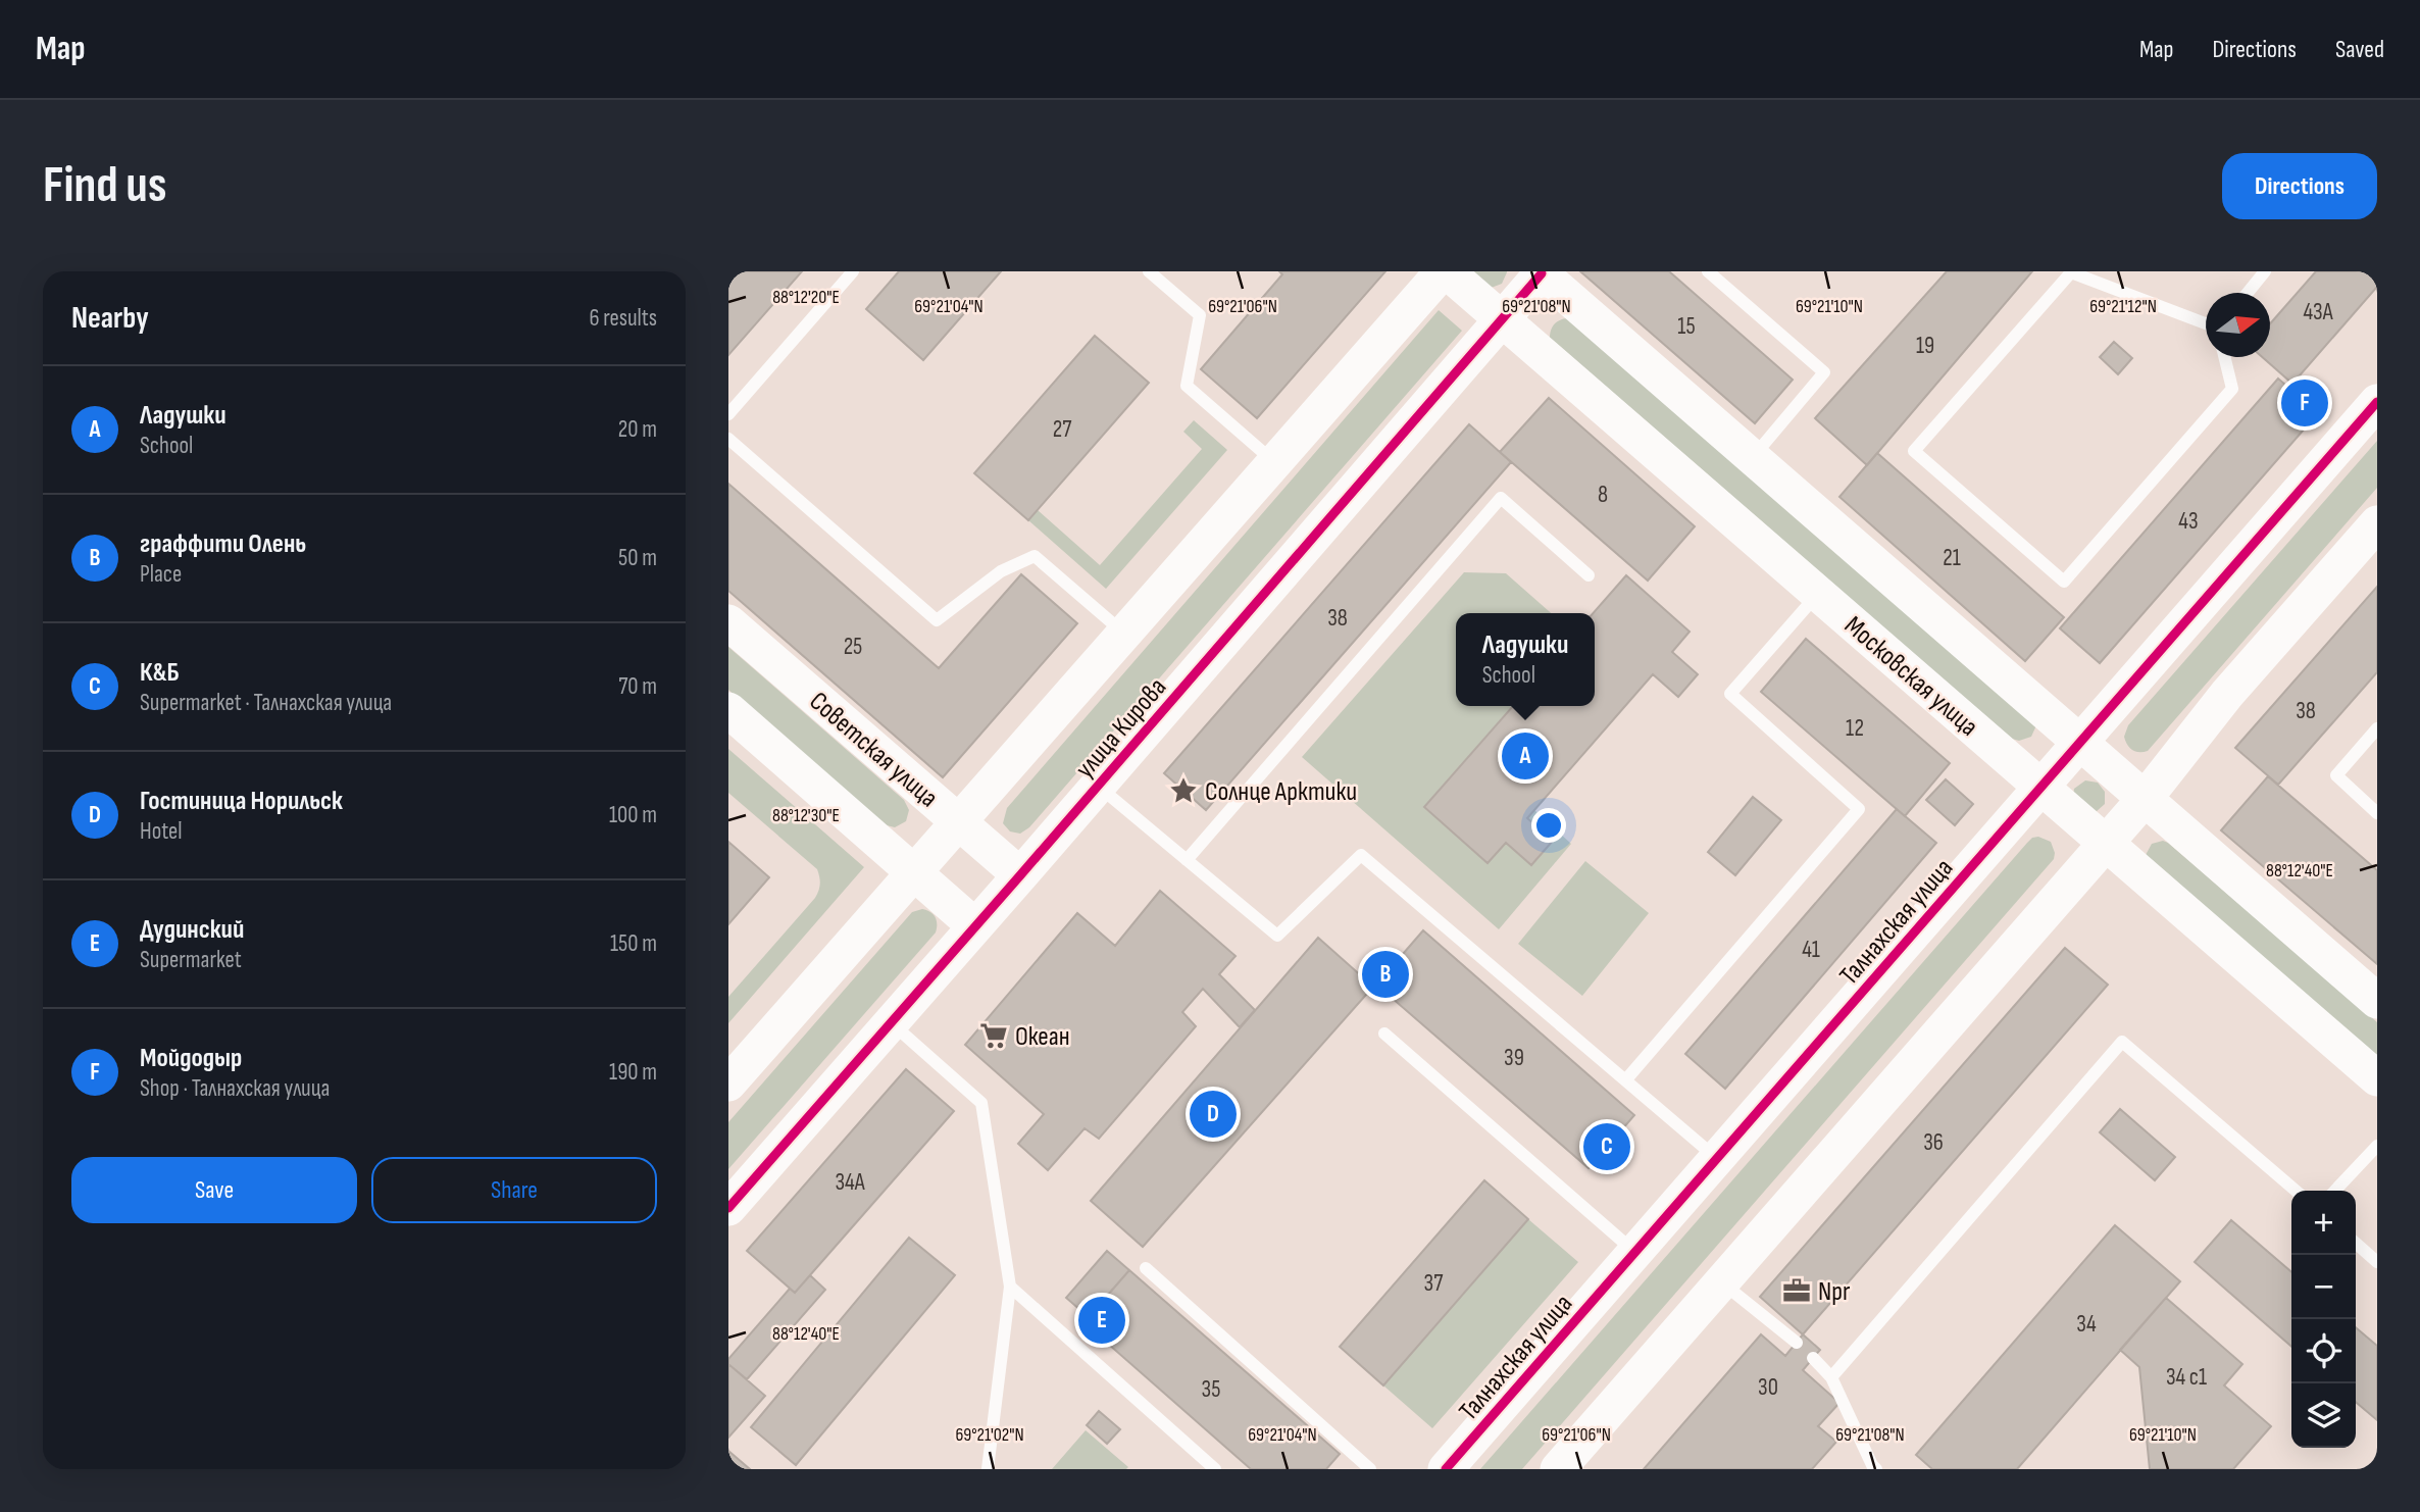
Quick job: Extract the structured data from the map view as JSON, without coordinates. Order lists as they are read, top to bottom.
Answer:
{
  "streets": {
    "street": [
      "Московская улица",
      "улица Кирова",
      "Советская улица",
      "Талнахская улица"
    ]
  },
  "crossings": [
    ["Московская улица", "улица Кирова"],
    ["Московская улица", "Талнахская улица"],
    ["улица Кирова", "Советская улица"]
  ],
  "places": {
    "place": ["Солнце Арктики"],
    "supermarket": ["Океан"],
    "office": ["Npr"]
  },
  "house_numbers": [
    "43А",
    "15",
    "19",
    "27",
    "8",
    "43",
    "21",
    "38",
    "25",
    "38",
    "12",
    "41",
    "39",
    "36",
    "34А",
    "37",
    "34",
    "34 с1",
    "30",
    "35"
  ],
  "north": "right",
  "page": {
    "header": "Map",
    "nav": ["Map", "Directions", "Saved"],
    "buttons": [
      "Directions",
      ["Save", "Share"]
    ],
    "title": "Find us",
    "heading": ["Nearby", "6 results"],
    "list": [
      {
        "mark": "A",
        "name": "Ладушки",
        "note": "School",
        "value": "20 m"
      },
      {
        "mark": "B",
        "name": "граффити Олень",
        "note": "Place",
        "value": "50 m"
      },
      {
        "mark": "C",
        "name": "К&Б",
        "note": "Supermarket · Талнахская улица",
        "value": "70 m"
      },
      {
        "mark": "D",
        "name": "Гостиница Норильск",
        "note": "Hotel",
        "value": "100 m"
      },
      {
        "mark": "E",
        "name": "Дудинский",
        "note": "Supermarket",
        "value": "150 m"
      },
      {
        "mark": "F",
        "name": "Мойдодыр",
        "note": "Shop · Талнахская улица",
        "value": "190 m"
      }
    ],
    "pins": [
      "F",
      "A",
      "B",
      "D",
      "C",
      "E"
    ],
    "popup": ["Ладушки", "School"],
    "map_buttons": ["+", "−"]
  },
  "coordinates": [
    "88°12'20\"E",
    "69°21'04\"N",
    "69°21'06\"N",
    "69°21'08\"N",
    "69°21'10\"N",
    "69°21'12\"N",
    "88°12'30\"E",
    "88°12'40\"E",
    "69°21'02\"N"
  ]
}
